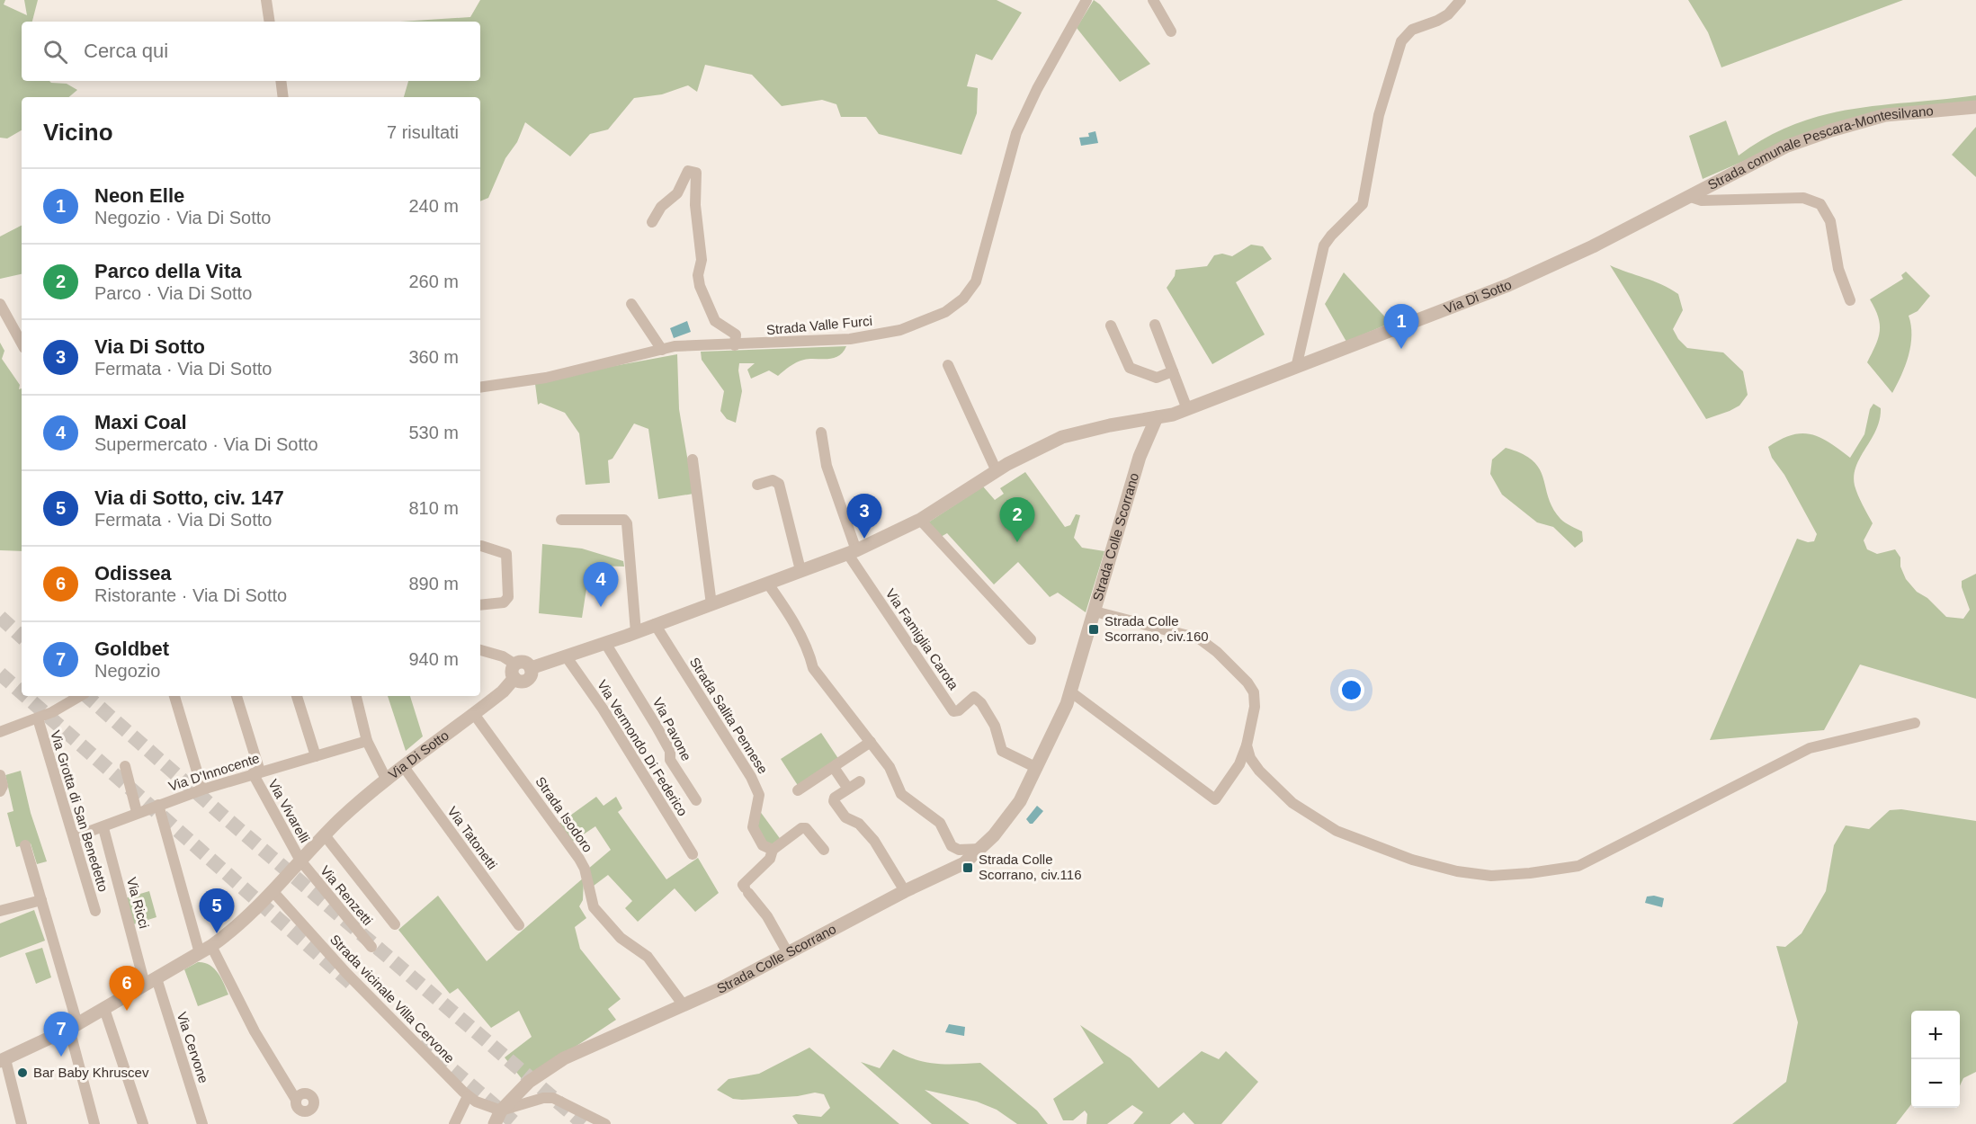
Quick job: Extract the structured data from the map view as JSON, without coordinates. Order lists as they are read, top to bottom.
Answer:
{
  "streets": {
    "street": [
      "Strada comunale Pescara-Montesilvano",
      "Via Di Sotto",
      "Strada Valle Furci",
      "Strada Colle Scorrano",
      "Via Famiglia Carota",
      "Strada Salita Pennese",
      "Via Pavone",
      "Via Vermondo Di Federico",
      "Via D'Innocente",
      "Via Grotta di San Benedetto",
      "Via Vivarelli",
      "Strada Isodoro",
      "Via Tatonetti",
      "Via Renzetti",
      "Via Ricci",
      "Strada vicinale Villa Cervone",
      "Via Cervone"
    ]
  },
  "crossings": [
    ["Strada comunale Pescara-Montesilvano", "Via Di Sotto"],
    ["Via Di Sotto", "Strada Colle Scorrano"],
    ["Via Di Sotto", "Via Famiglia Carota"],
    ["Via Di Sotto", "Strada Salita Pennese"],
    ["Via Di Sotto", "Via Pavone"],
    ["Via Di Sotto", "Via Vermondo Di Federico"],
    ["Via Di Sotto", "Via Vivarelli"],
    ["Via Di Sotto", "Strada Isodoro"],
    ["Via Di Sotto", "Via Tatonetti"],
    ["Via Di Sotto", "Via Renzetti"],
    ["Via Di Sotto", "Via Ricci"],
    ["Via Di Sotto", "Strada vicinale Villa Cervone"],
    ["Via Di Sotto", "Via Cervone"],
    ["Strada Colle Scorrano", "Via Famiglia Carota"],
    ["Strada Colle Scorrano", "Strada Isodoro"],
    ["Strada Colle Scorrano", "Strada vicinale Villa Cervone"],
    ["Via D'Innocente", "Via Grotta di San Benedetto"],
    ["Via D'Innocente", "Via Vivarelli"],
    ["Via D'Innocente", "Via Ricci"],
    ["Via Vivarelli", "Via Renzetti"],
    ["Via Ricci", "Via Cervone"]
  ],
  "places": {
    "transit": ["Strada Colle Scorrano, civ.160", "Strada Colle Scorrano, civ.116"],
    "other": ["Bar Baby Khruscev"]
  },
  "page": {
    "search": "Cerca qui",
    "heading": ["Vicino", "7 risultati"],
    "list": [
      {
        "mark": "1",
        "name": "Neon Elle",
        "note": "Negozio · Via Di Sotto",
        "value": "240 m"
      },
      {
        "mark": "2",
        "name": "Parco della Vita",
        "note": "Parco · Via Di Sotto",
        "value": "260 m"
      },
      {
        "mark": "3",
        "name": "Via Di Sotto",
        "note": "Fermata · Via Di Sotto",
        "value": "360 m"
      },
      {
        "mark": "4",
        "name": "Maxi Coal",
        "note": "Supermercato · Via Di Sotto",
        "value": "530 m"
      },
      {
        "mark": "5",
        "name": "Via di Sotto, civ. 147",
        "note": "Fermata · Via Di Sotto",
        "value": "810 m"
      },
      {
        "mark": "6",
        "name": "Odissea",
        "note": "Ristorante · Via Di Sotto",
        "value": "890 m"
      },
      {
        "mark": "7",
        "name": "Goldbet",
        "note": "Negozio",
        "value": "940 m"
      }
    ],
    "pins": [
      "1",
      "3",
      "2",
      "4",
      "5",
      "6",
      "7"
    ],
    "map_buttons": ["+", "−"]
  }
}
